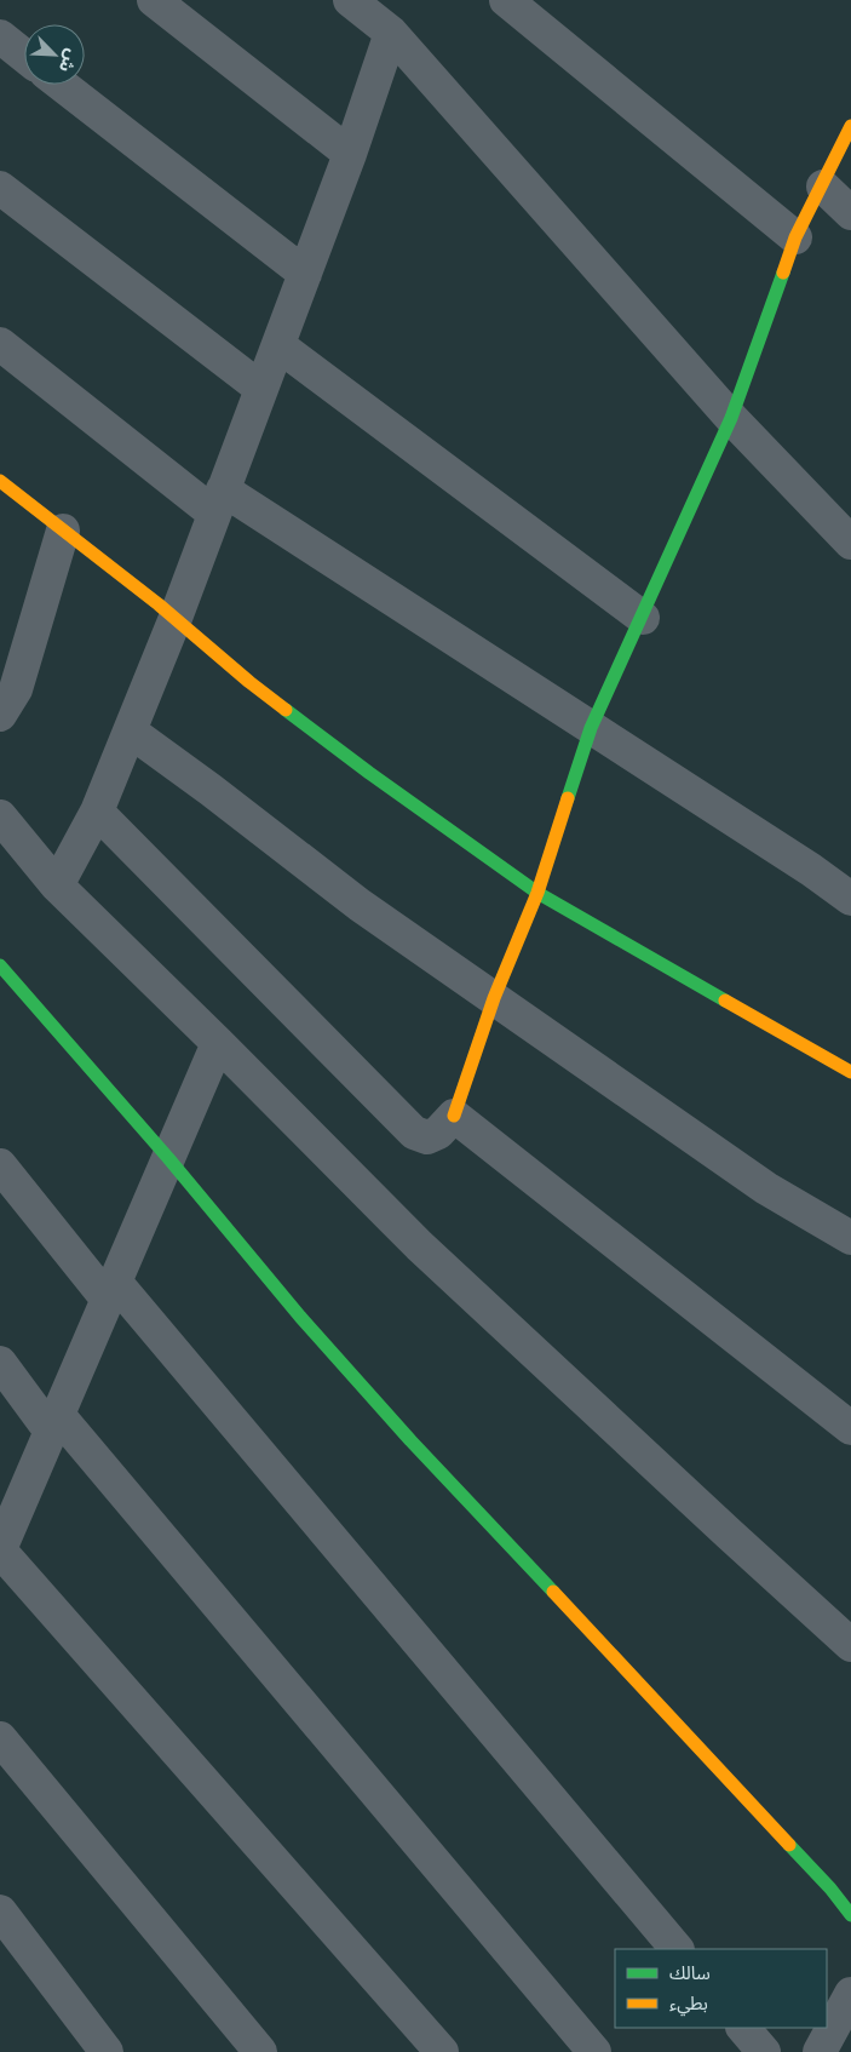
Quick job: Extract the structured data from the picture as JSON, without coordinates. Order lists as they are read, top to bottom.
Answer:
{
  "legend": ["سالك", "بطيء"],
  "north": "bottom right"
}
